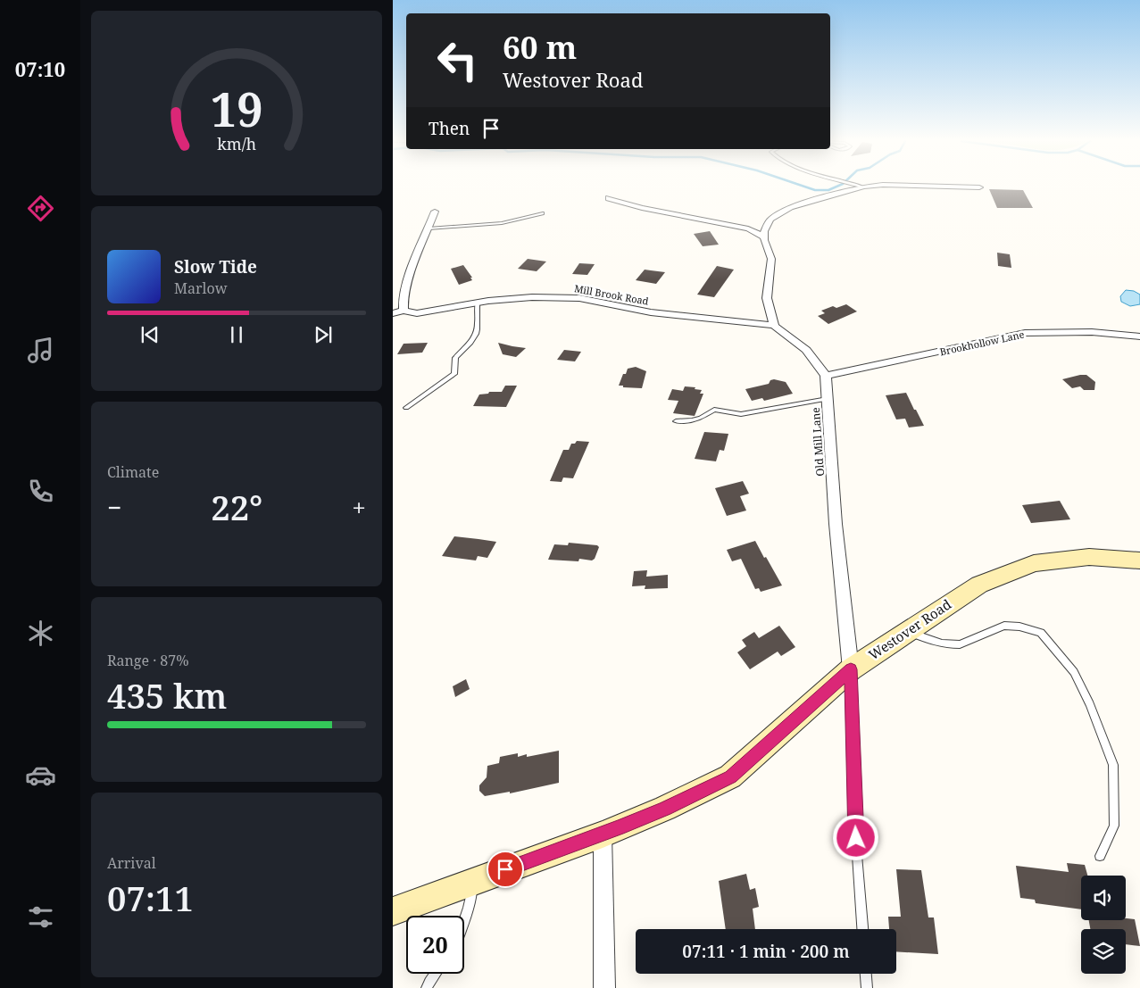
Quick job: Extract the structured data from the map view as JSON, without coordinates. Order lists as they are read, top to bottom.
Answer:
{
  "streets": {
    "street": [
      "Mill Brook Road",
      "Brookhollow Lane",
      "Old Mill Lane",
      "Westover Road"
    ]
  },
  "crossings": [
    ["Brookhollow Lane", "Old Mill Lane"],
    ["Old Mill Lane", "Westover Road"]
  ],
  "page": {
    "tabs": "07:10",
    "turn": ["60 m", "Westover Road"],
    "then": "Then",
    "song": ["Slow Tide", "Marlow"],
    "tile": [
      "Climate",
      ["Range · 87%", "435 km"],
      ["Arrival", "07:11"]
    ],
    "heat": ["−", "22°", "+"],
    "limit": "20",
    "trip": "07:11 · 1 min · 200 m",
    "gauge": ["19", "km/h"]
  }
}
